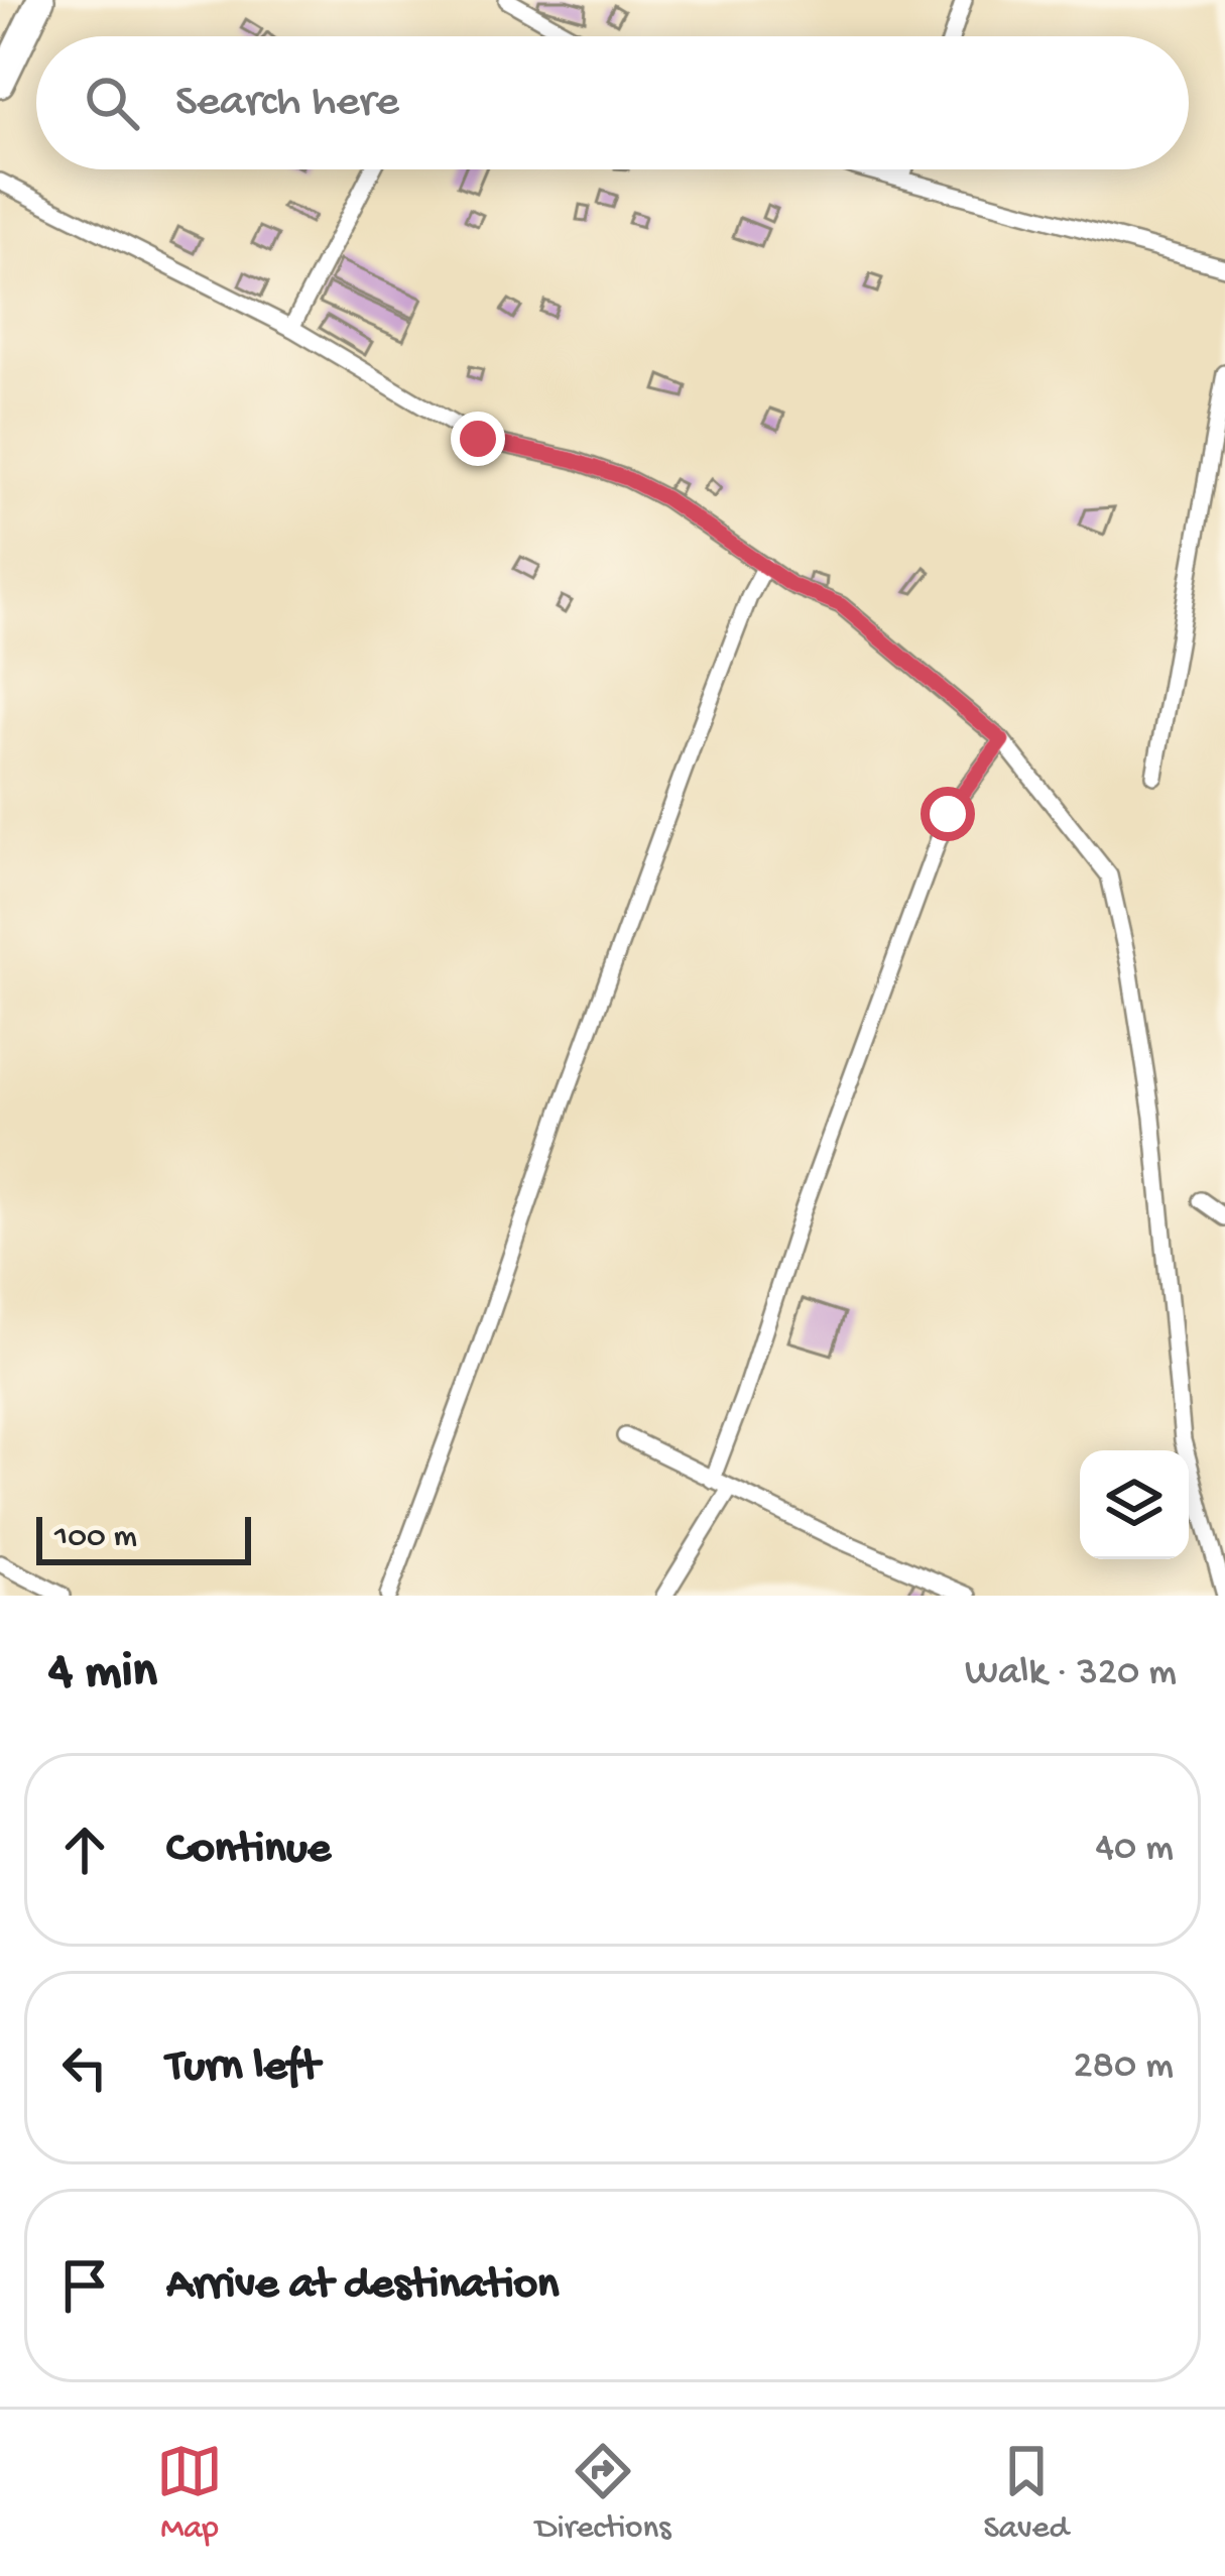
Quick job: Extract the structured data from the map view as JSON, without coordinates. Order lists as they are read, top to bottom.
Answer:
{
  "scale_bar": "100 m",
  "page": {
    "search": "Search here",
    "scale": "100 m",
    "heading": ["4 min", "Walk · 320 m"],
    "list": [
      ["Continue", "40 m"],
      ["Turn left", "280 m"],
      "Arrive at destination"
    ],
    "nav": ["Map", "Directions", "Saved"]
  }
}
